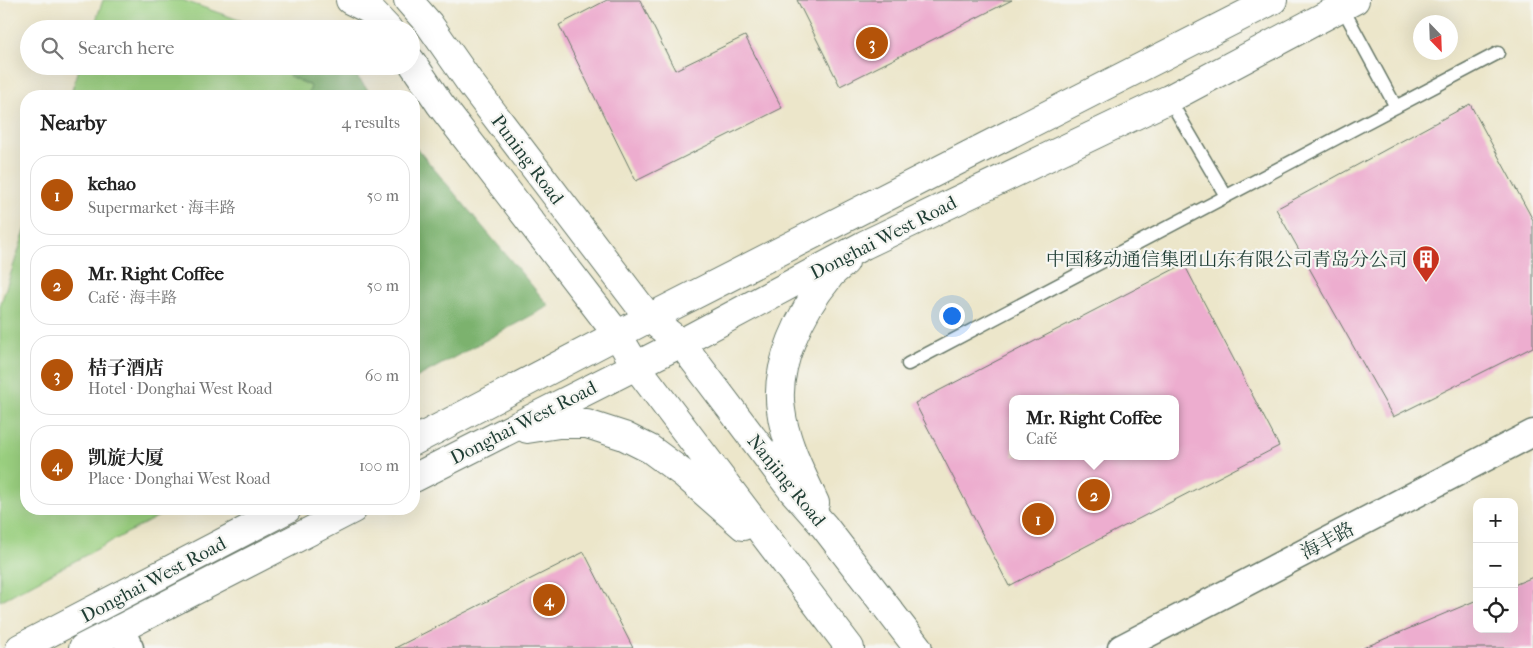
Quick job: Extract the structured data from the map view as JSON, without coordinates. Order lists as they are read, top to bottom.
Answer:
{
  "streets": {
    "main road": ["Puning Road", "Donghai West Road", "Nanjing Road"],
    "street": ["海丰路"]
  },
  "crossings": [
    ["Puning Road", "Donghai West Road"],
    ["Puning Road", "Nanjing Road"],
    ["Donghai West Road", "Nanjing Road"]
  ],
  "places": {
    "building": ["中国移动通信集团山东有限公司青岛分公司"]
  },
  "north": "bottom right",
  "page": {
    "search": "Search here",
    "pins": [
      "3",
      "2",
      "1",
      "4"
    ],
    "heading": ["Nearby", "4 results"],
    "list": [
      {
        "mark": "1",
        "name": "kehao",
        "note": "Supermarket · 海丰路",
        "value": "50 m"
      },
      {
        "mark": "2",
        "name": "Mr. Right Coffee",
        "note": "Café · 海丰路",
        "value": "50 m"
      },
      {
        "mark": "3",
        "name": "桔子酒店",
        "note": "Hotel · Donghai West Road",
        "value": "60 m"
      },
      {
        "mark": "4",
        "name": "凯旋大厦",
        "note": "Place · Donghai West Road",
        "value": "100 m"
      }
    ],
    "popup": ["Mr. Right Coffee", "Café"],
    "map_buttons": ["+", "−"]
  }
}
